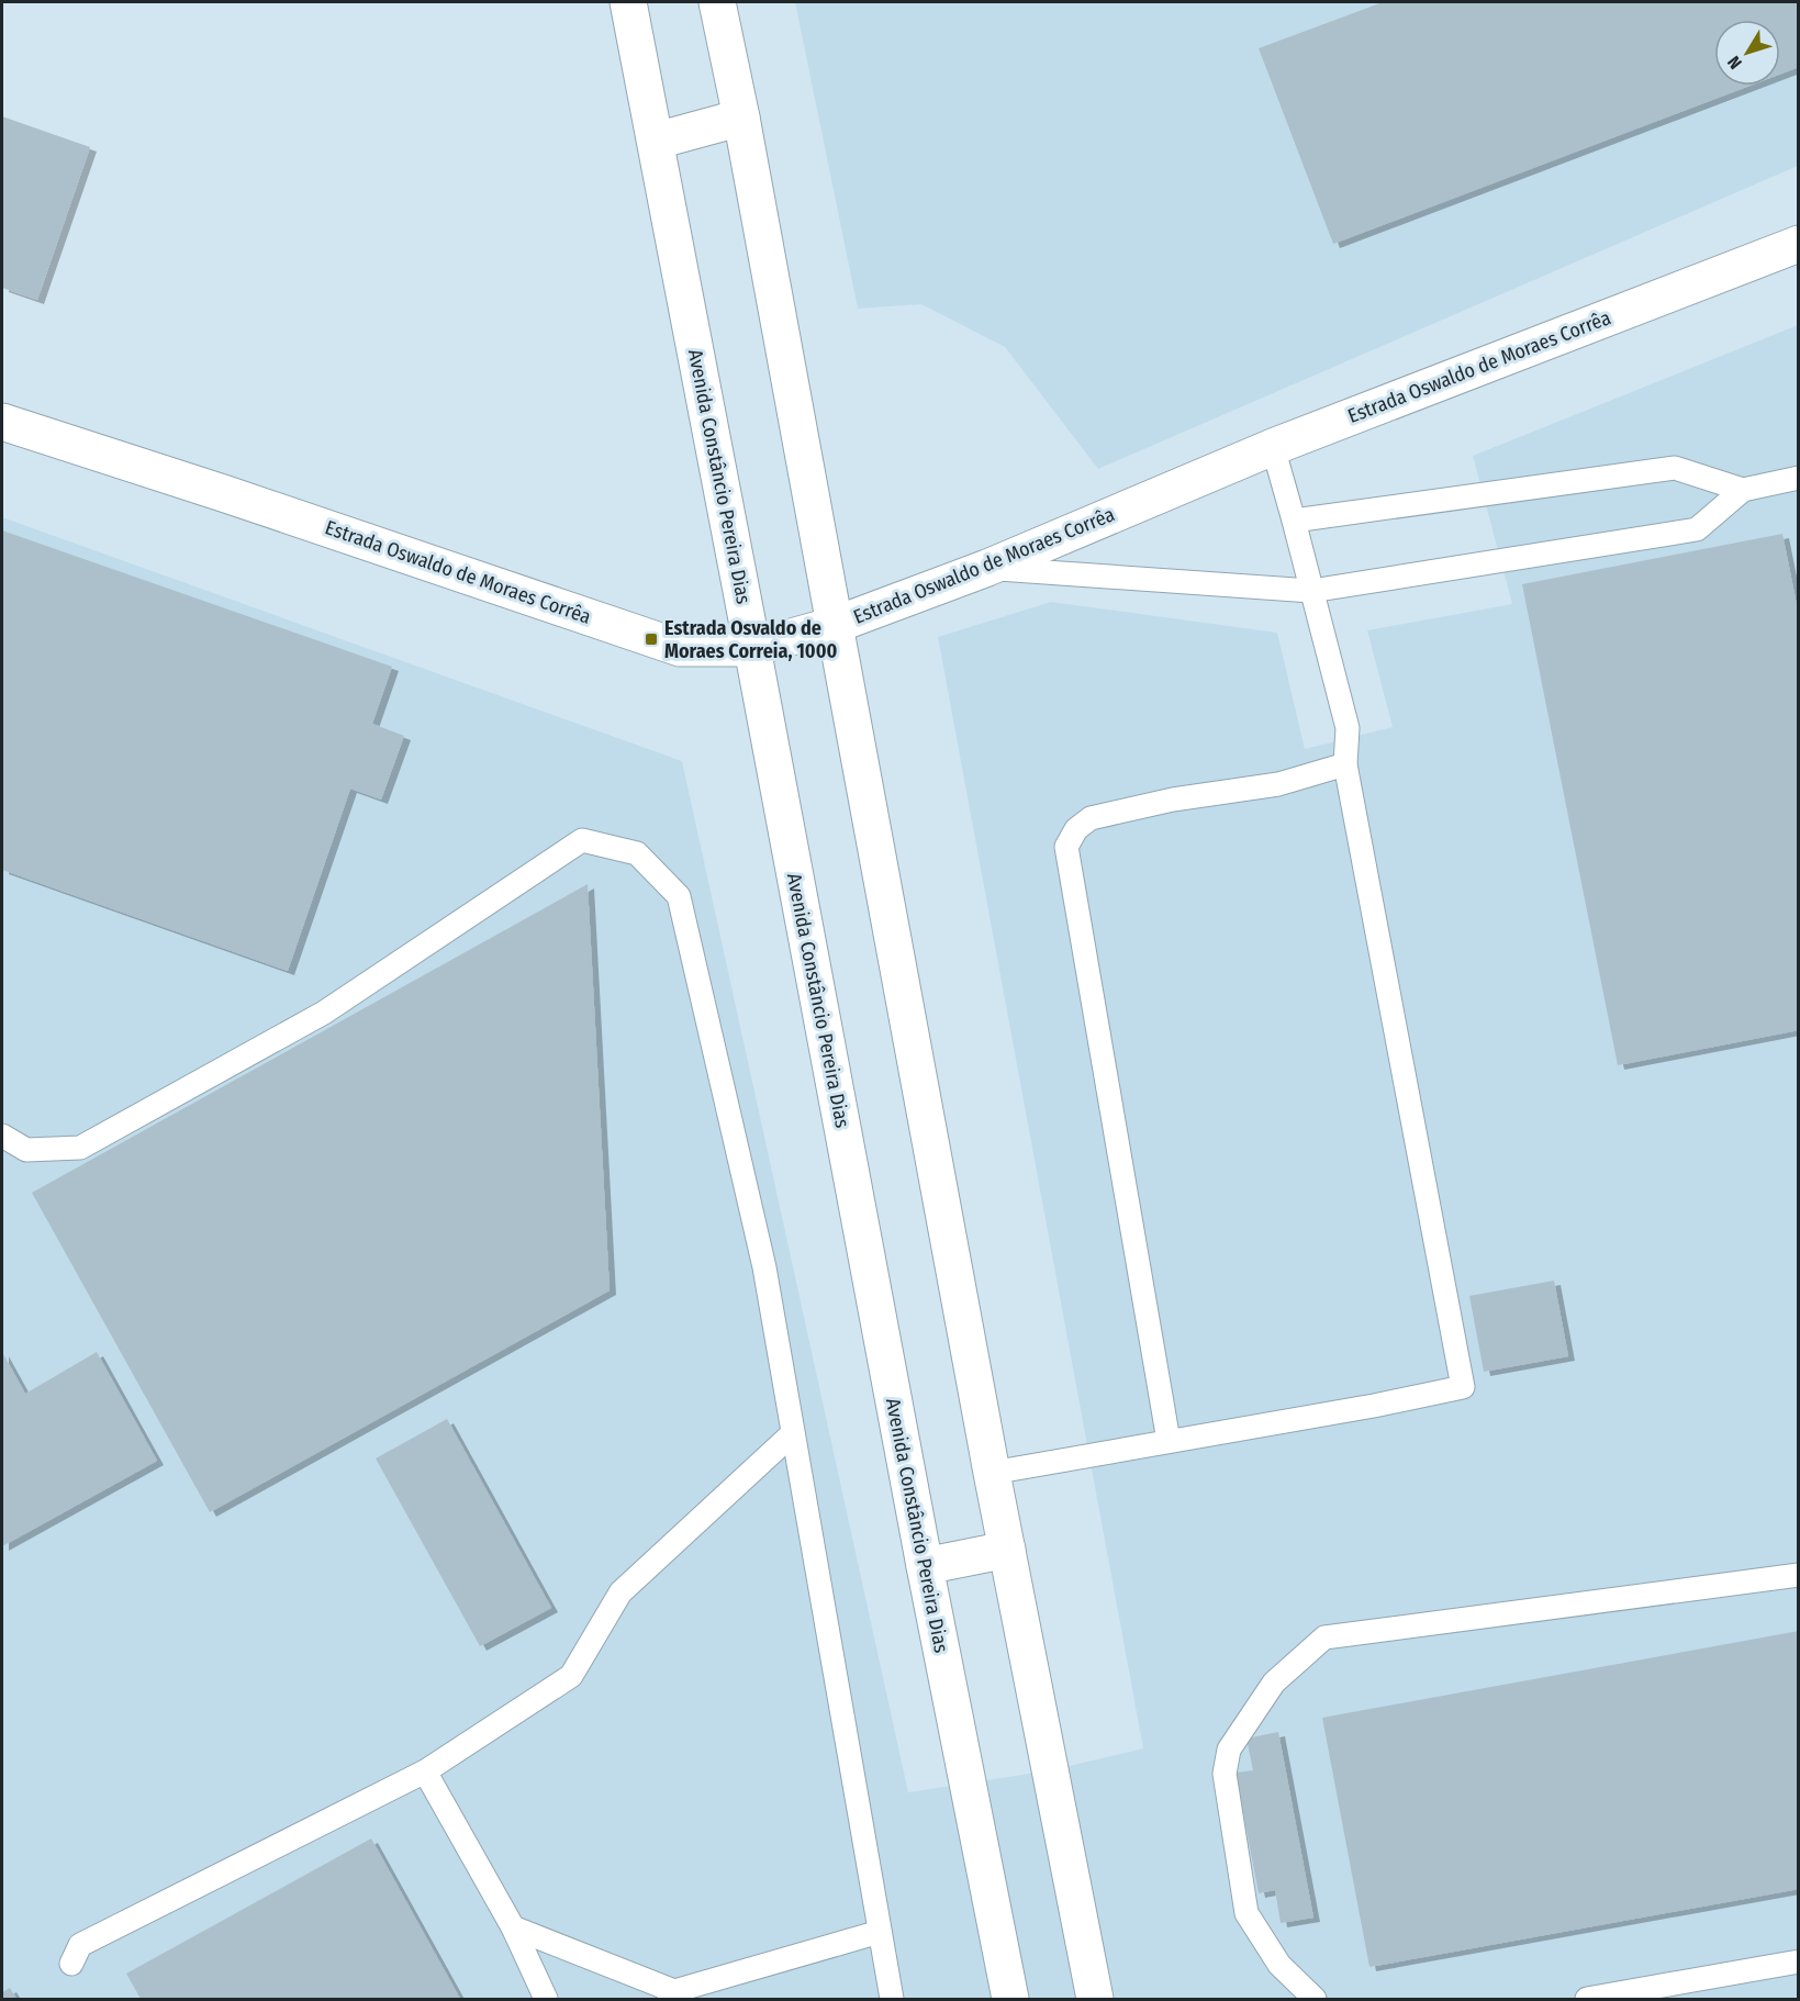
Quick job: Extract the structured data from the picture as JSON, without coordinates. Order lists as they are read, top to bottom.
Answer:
{
  "streets": {
    "street": ["Estrada Oswaldo de Moraes Corrêa", "Avenida Constâncio Pereira Dias"]
  },
  "crossings": [
    ["Estrada Oswaldo de Moraes Corrêa", "Avenida Constâncio Pereira Dias"]
  ],
  "places": {
    "transit": ["Estrada Osvaldo de Moraes Correia, 1000"]
  },
  "north": "bottom left"
}
